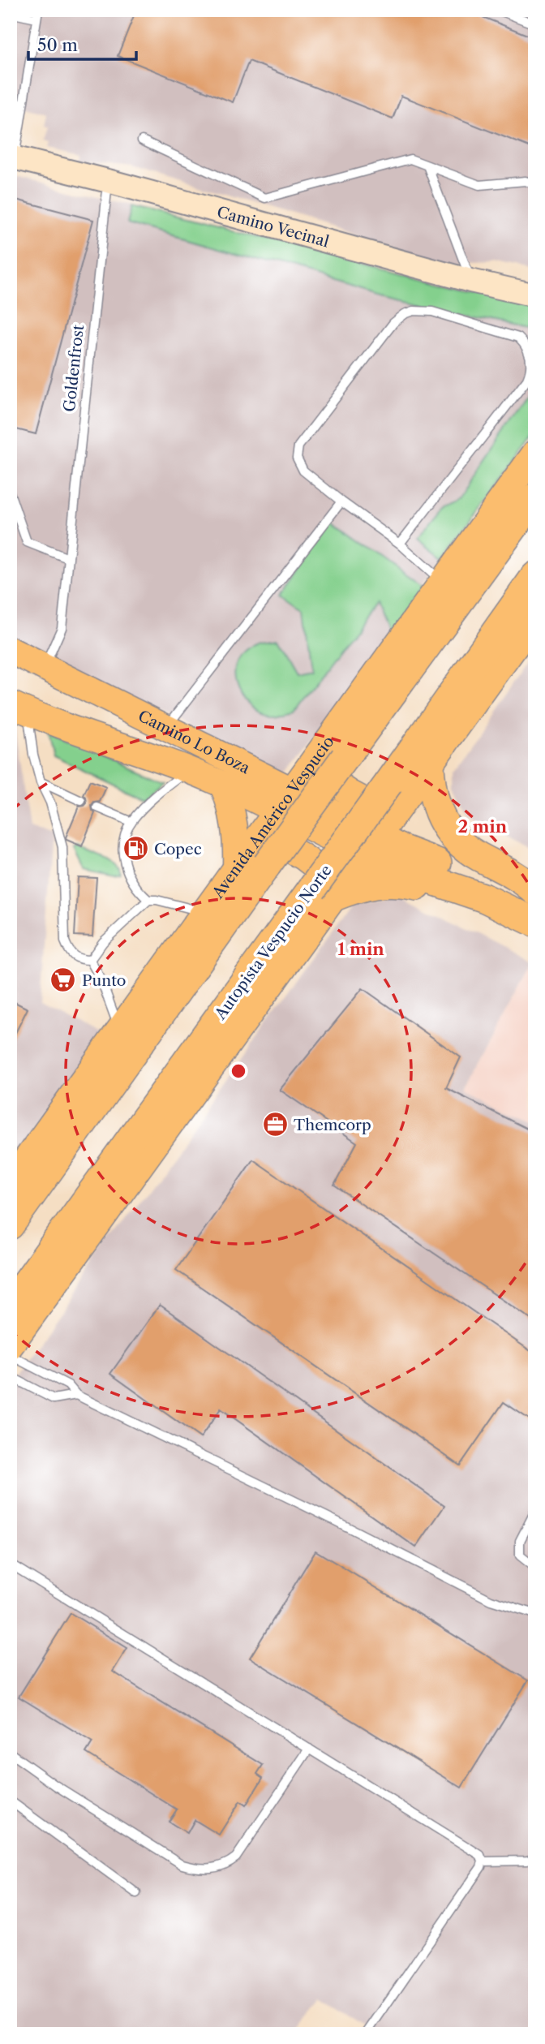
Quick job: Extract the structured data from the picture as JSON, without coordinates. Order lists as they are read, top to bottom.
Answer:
{
  "streets": {
    "highway": ["Autopista Vespucio Norte"],
    "main road": ["Camino Lo Boza", "Avenida Américo Vespucio"],
    "street": ["Camino Vecinal"],
    "lane": ["Goldenfrost"]
  },
  "crossings": [
    ["Camino Vecinal", "Goldenfrost"],
    ["Goldenfrost", "Camino Lo Boza"],
    ["Camino Lo Boza", "Avenida Américo Vespucio"]
  ],
  "places": {
    "fuel station": ["Copec"],
    "supermarket": ["Punto"],
    "office": ["Themcorp"]
  },
  "scale_bar": "50 m",
  "rings": ["2 min", "1 min"]
}
